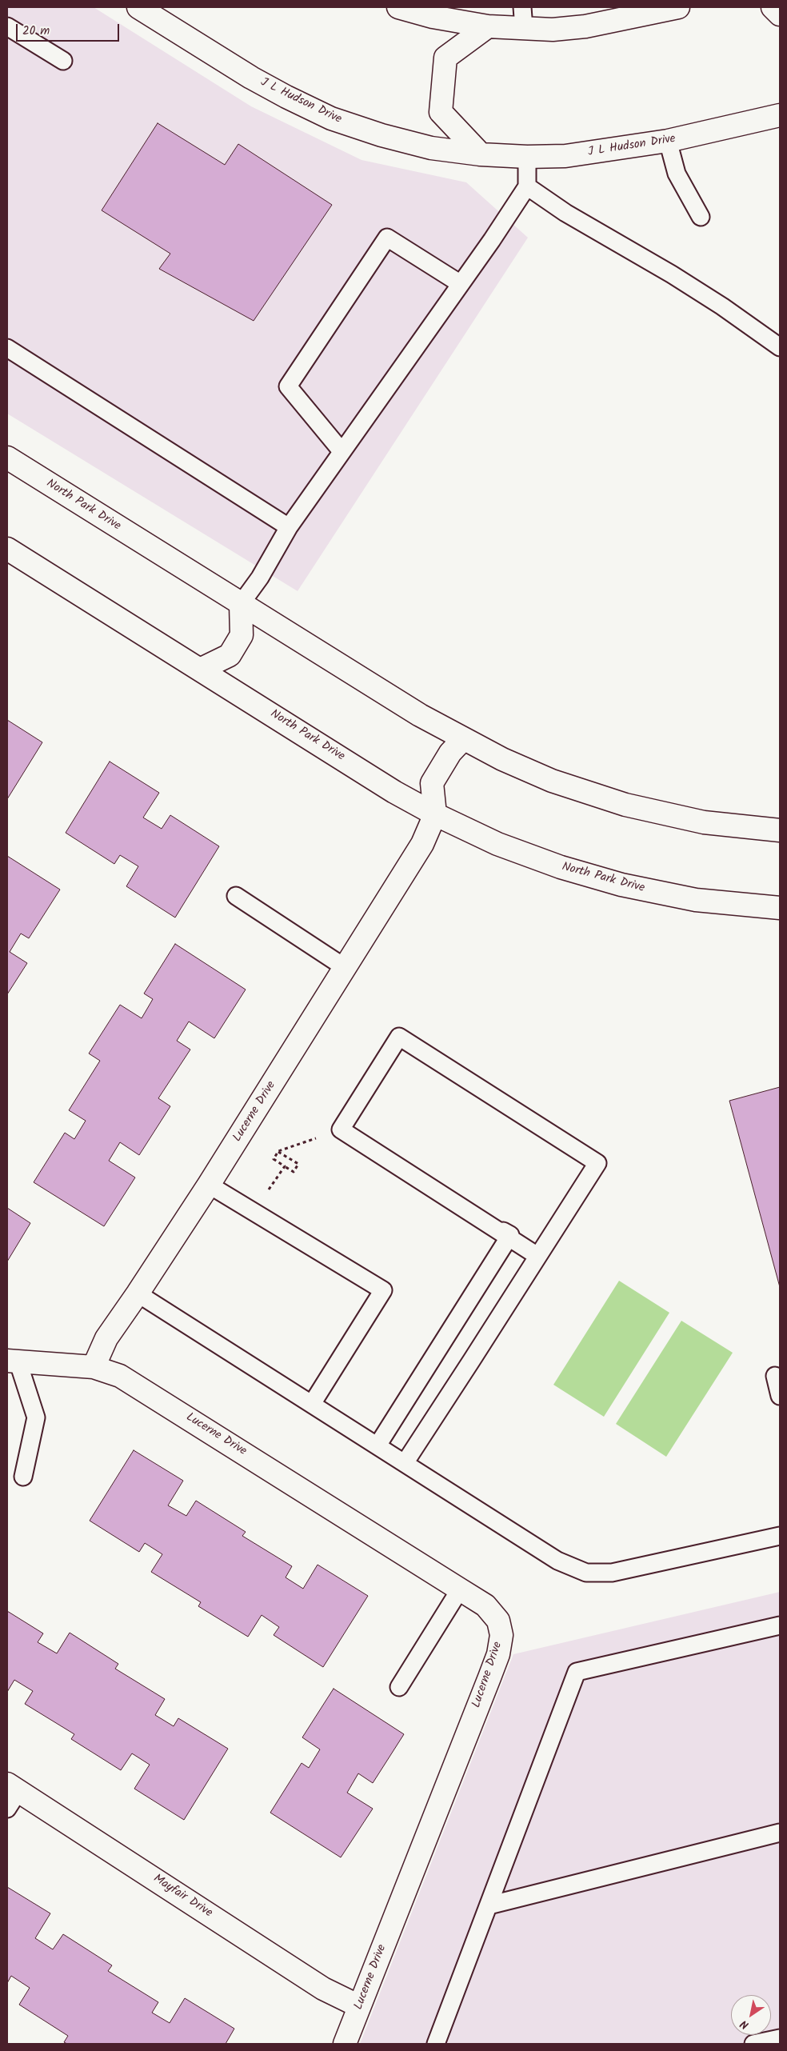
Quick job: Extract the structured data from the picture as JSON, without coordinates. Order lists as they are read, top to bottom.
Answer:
{
  "streets": {
    "street": [
      "J L Hudson Drive",
      "North Park Drive",
      "Lucerne Drive",
      "Mayfair Drive"
    ]
  },
  "crossings": [
    ["North Park Drive", "Lucerne Drive"],
    ["Lucerne Drive", "Mayfair Drive"]
  ],
  "scale_bar": "20 m",
  "north": "bottom left"
}
